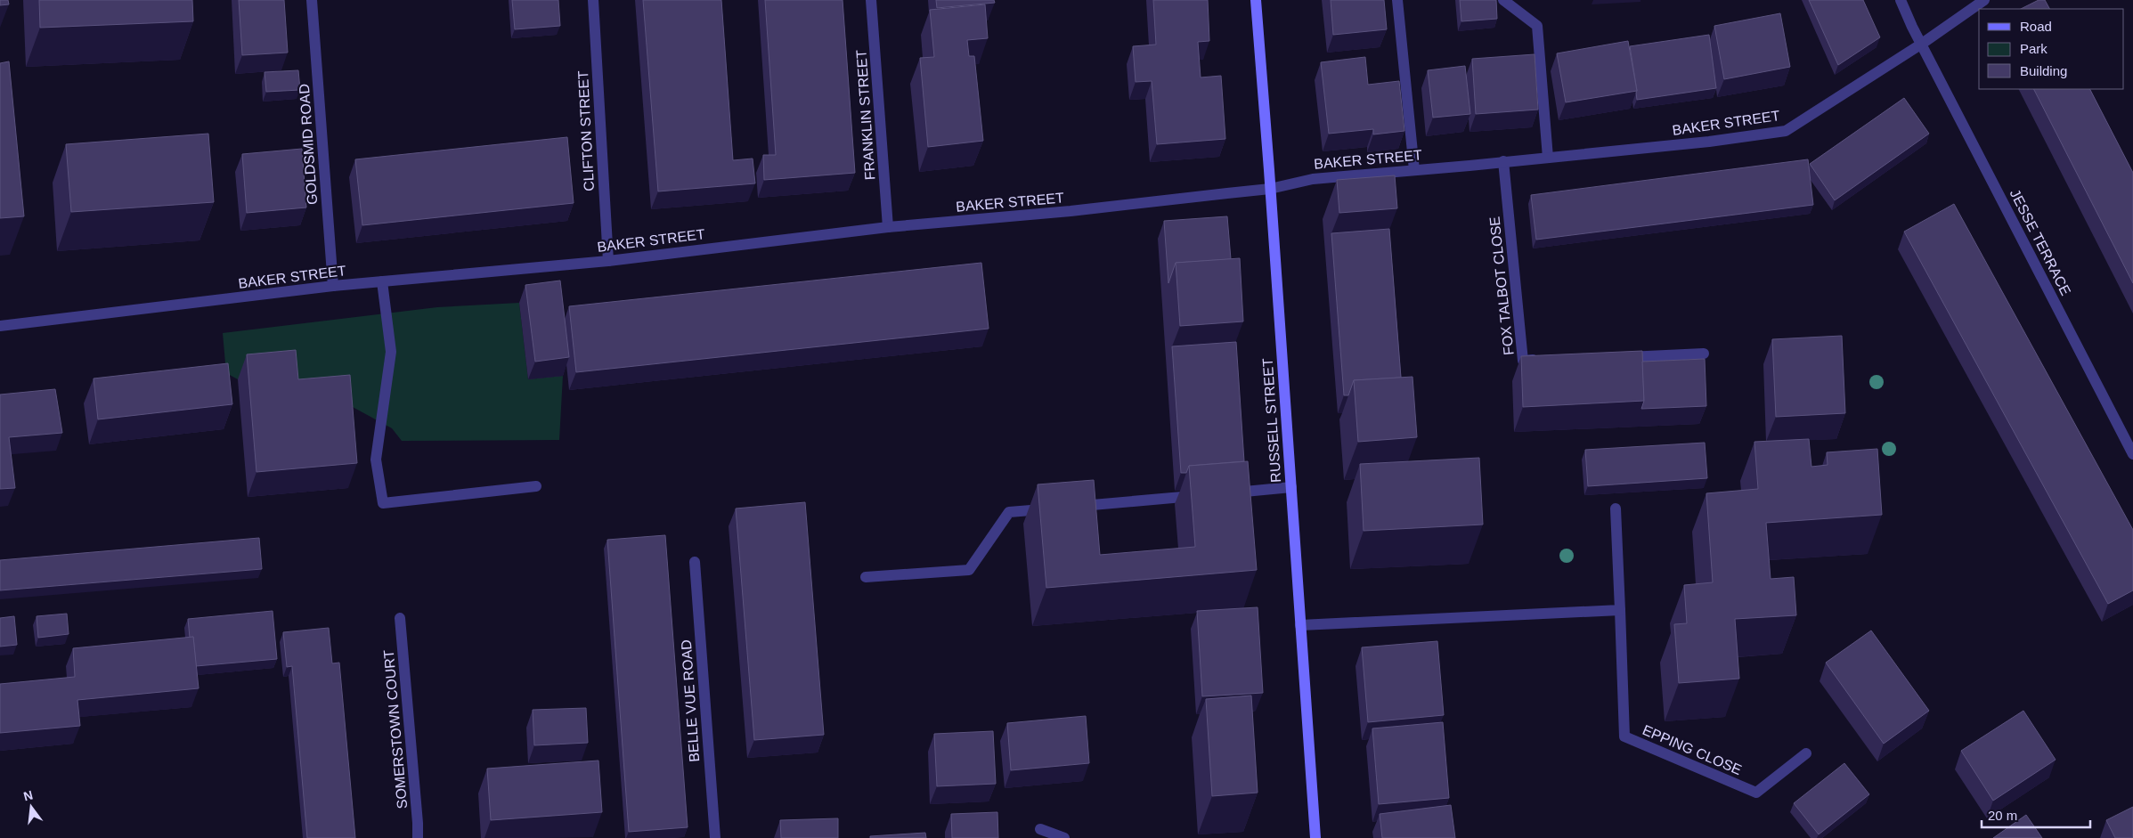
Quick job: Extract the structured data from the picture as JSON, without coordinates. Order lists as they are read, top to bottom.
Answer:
{
  "streets": {
    "street": [
      "FRANKLIN STREET",
      "BAKER STREET",
      "CLIFTON STREET",
      "GOLDSMID ROAD",
      "JESSE TERRACE",
      "FOX TALBOT CLOSE",
      "RUSSELL STREET",
      "BELLE VUE ROAD",
      "SOMERSTOWN COURT",
      "EPPING CLOSE"
    ]
  },
  "crossings": [
    ["FRANKLIN STREET", "BAKER STREET"],
    ["BAKER STREET", "CLIFTON STREET"],
    ["BAKER STREET", "GOLDSMID ROAD"],
    ["BAKER STREET", "JESSE TERRACE"],
    ["BAKER STREET", "FOX TALBOT CLOSE"],
    ["BAKER STREET", "RUSSELL STREET"]
  ],
  "legend": ["Road", "Park", "Building"],
  "scale_bar": "20 m",
  "north": "top"
}
